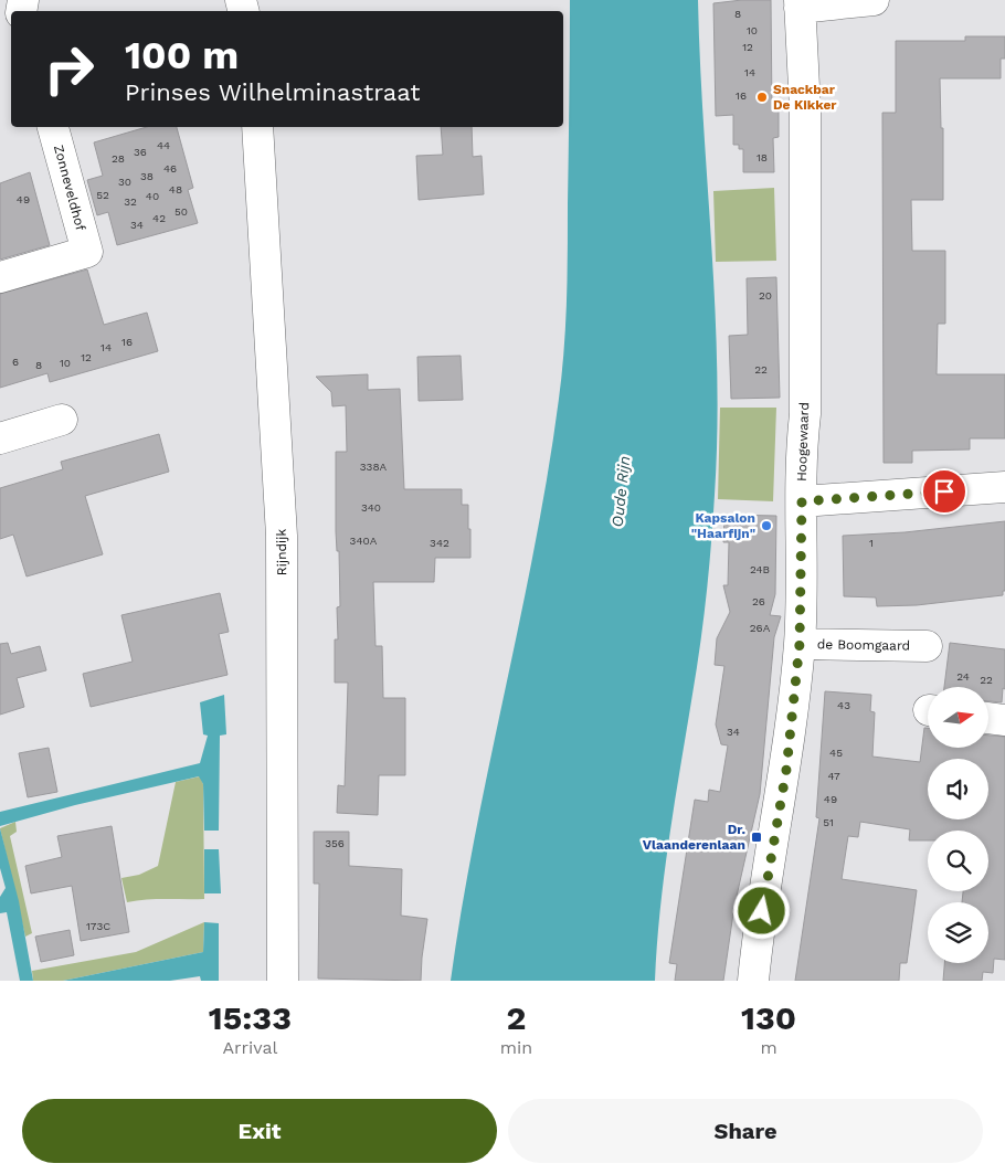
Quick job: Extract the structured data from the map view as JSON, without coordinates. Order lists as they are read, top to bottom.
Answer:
{
  "streets": {
    "street": [
      "Zonneveldhof",
      "Hoogewaard",
      "Rijndijk",
      "de Boomgaard"
    ]
  },
  "crossings": [
    ["Hoogewaard", "de Boomgaard"]
  ],
  "water": ["Oude Rijn"],
  "places": {
    "other": ["Snackbar De Kikker", "Kapsalon \"Haarfijn\""],
    "transit": ["Dr. Vlaanderenlaan"]
  },
  "house_numbers": [
    "8",
    "10",
    "12",
    "14",
    "16",
    "44",
    "36",
    "18",
    "28",
    "46",
    "38",
    "30",
    "48",
    "52",
    "40",
    "49",
    "32",
    "50",
    "42",
    "34",
    "20",
    "16",
    "14",
    "12",
    "6",
    "10",
    "8",
    "22",
    "338A",
    "340",
    "340A",
    "342",
    "1",
    "24B",
    "26",
    "26A",
    "24",
    "22",
    "43",
    "34",
    "45",
    "47",
    "49",
    "51",
    "356",
    "173C"
  ],
  "north": "right",
  "page": {
    "turn": ["100 m", "Prinses Wilhelminastraat"],
    "eta": [
      "15:33",
      "Arrival",
      "2",
      "min",
      "130",
      "m"
    ],
    "buttons": ["Exit", "Share"]
  }
}
